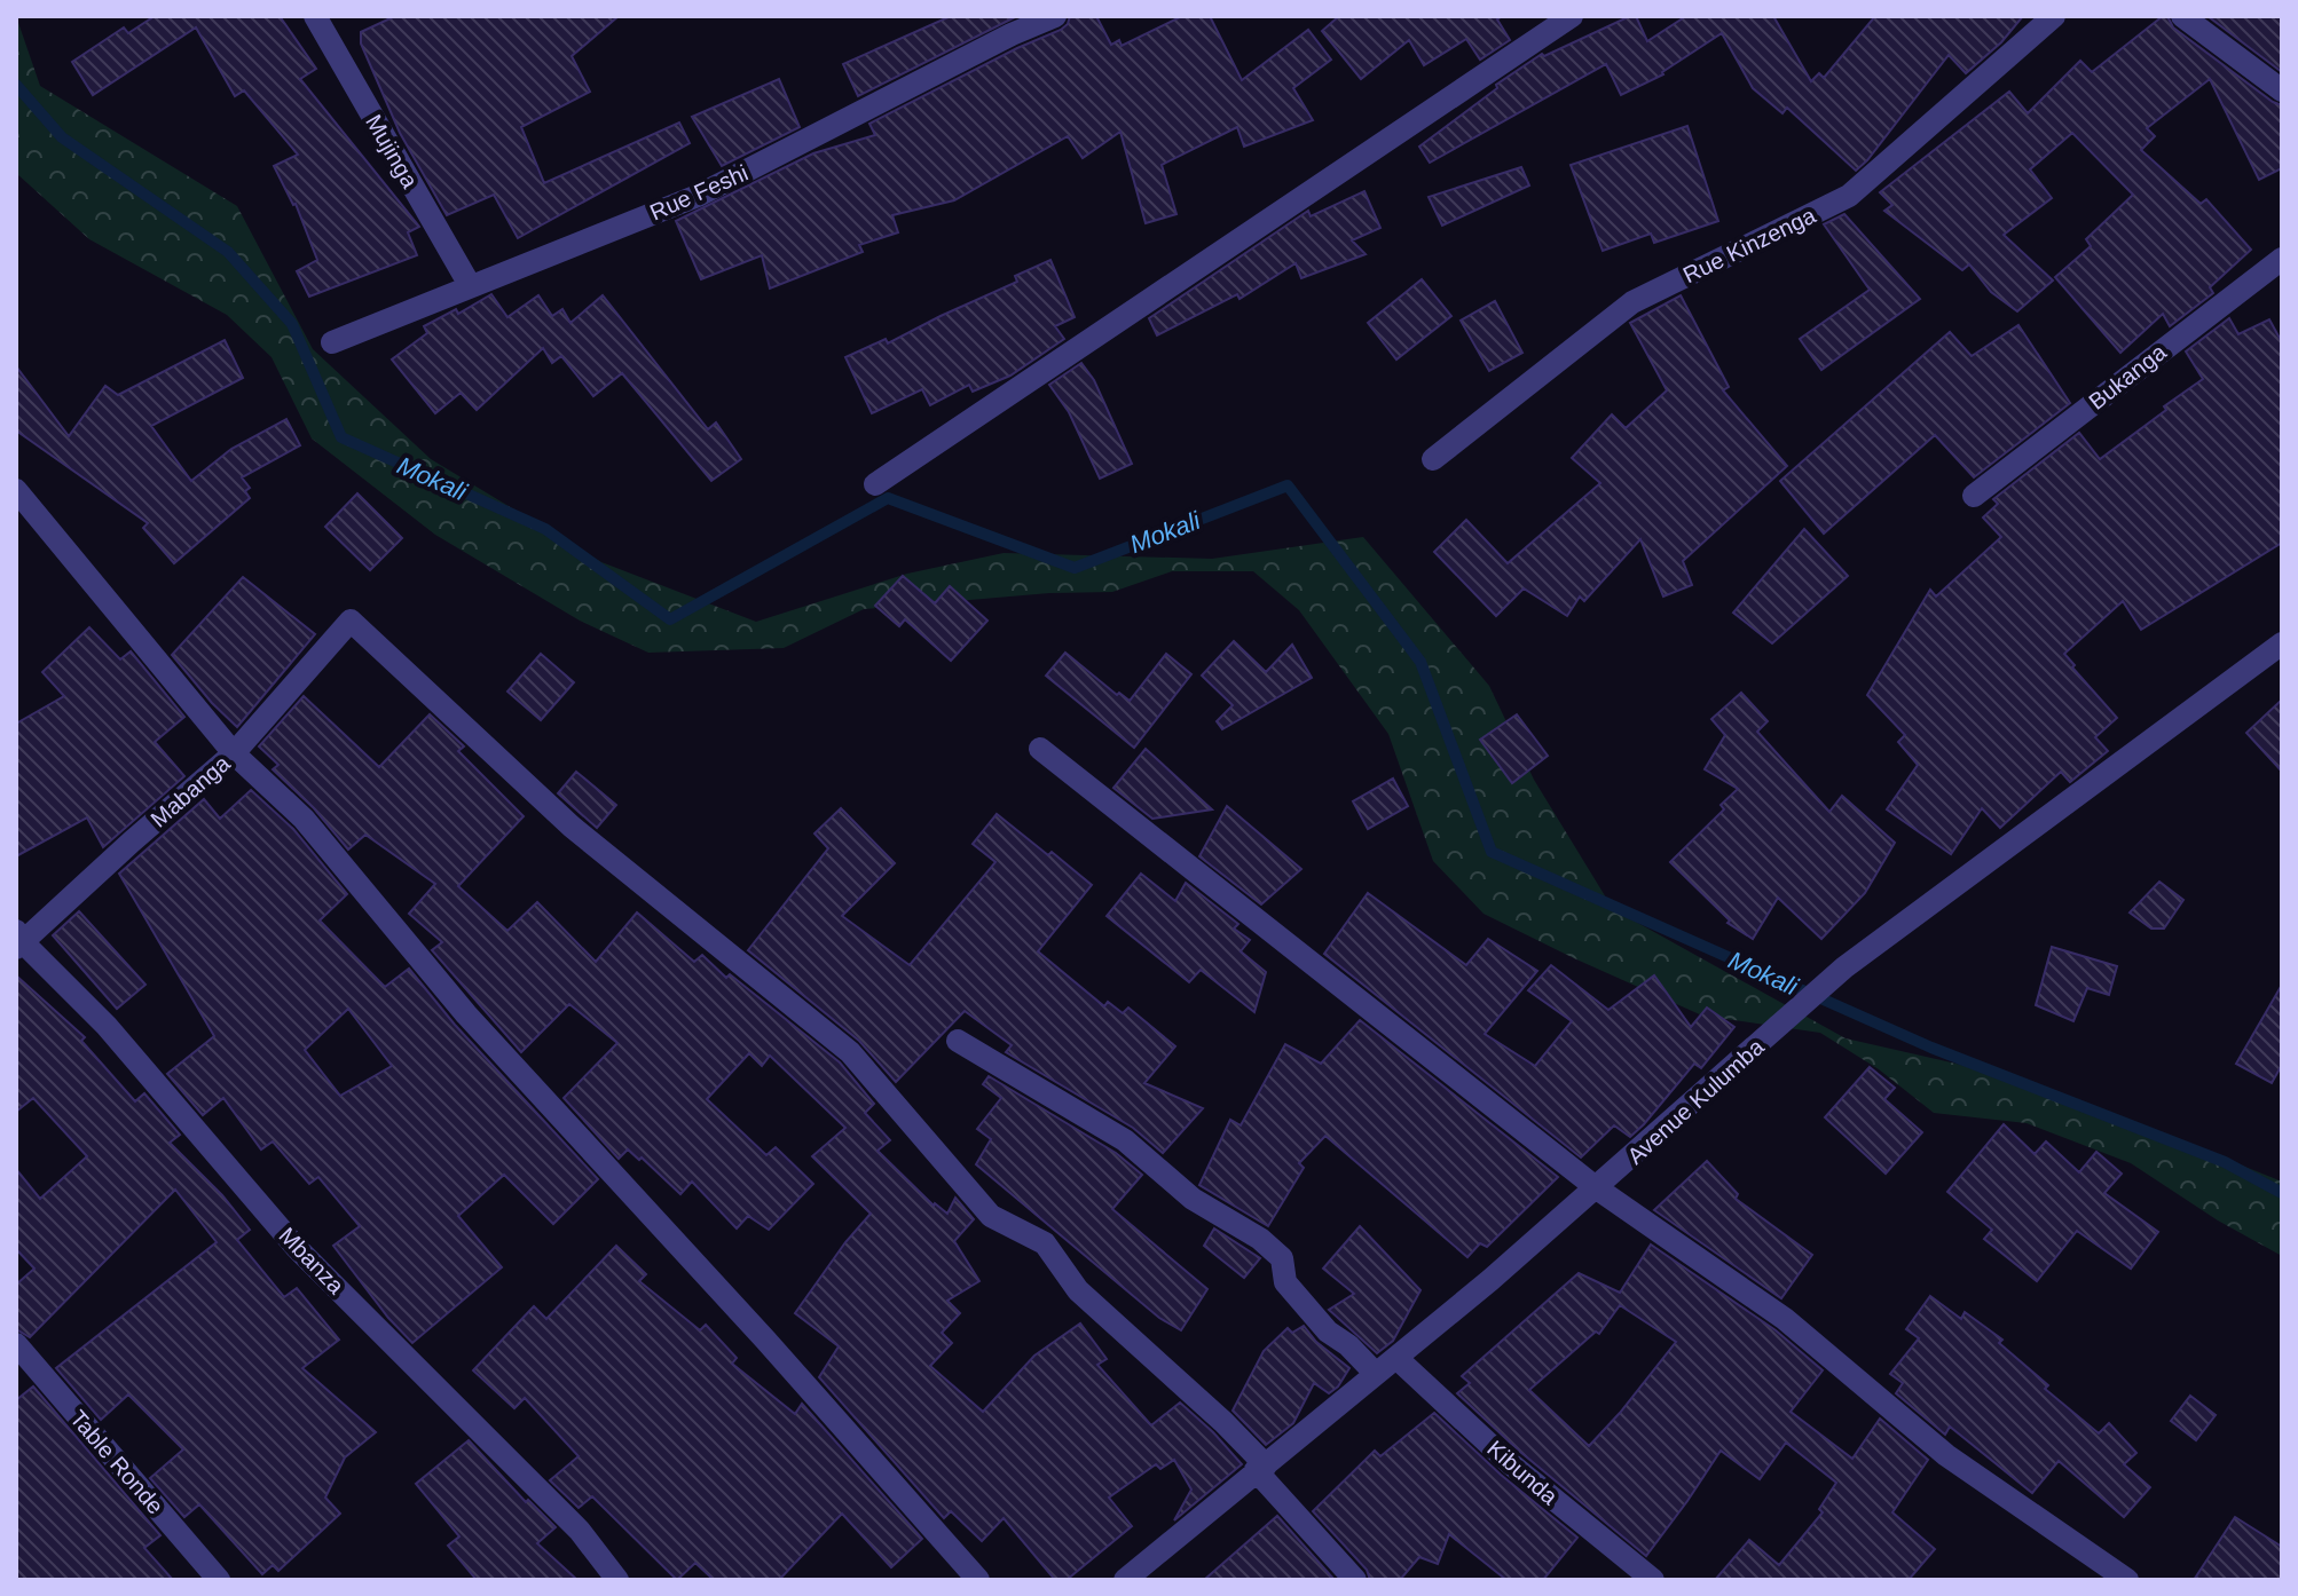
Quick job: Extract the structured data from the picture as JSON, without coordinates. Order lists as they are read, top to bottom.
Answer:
{
  "streets": {
    "street": [
      "Mujinga",
      "Rue Feshi",
      "Rue Kinzenga",
      "Bukanga",
      "Mabanga",
      "Avenue Kulumba",
      "Mbanza",
      "Table Ronde",
      "Kibunda"
    ]
  },
  "crossings": [
    ["Mujinga", "Rue Feshi"],
    ["Mabanga", "Avenue Kulumba"],
    ["Mabanga", "Mbanza"],
    ["Avenue Kulumba", "Kibunda"]
  ],
  "water": ["Mokali"]
}
